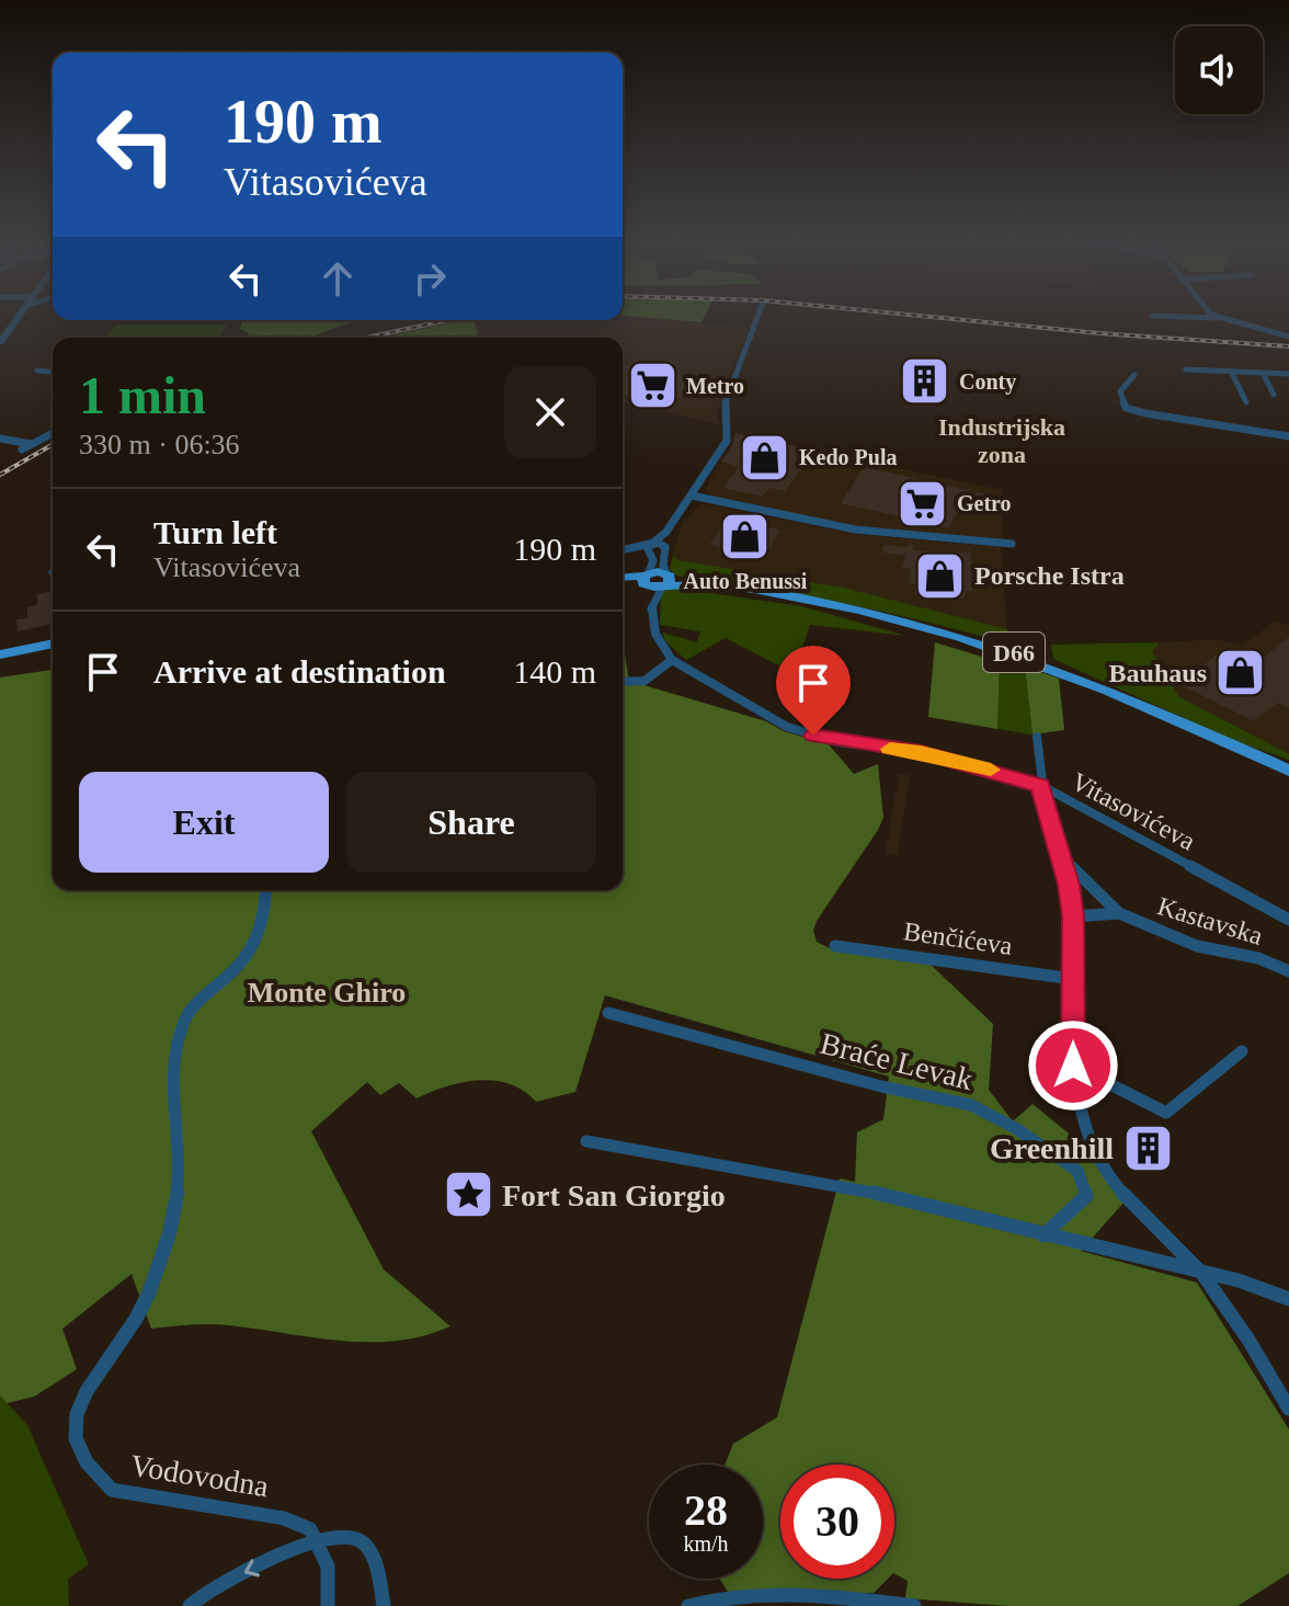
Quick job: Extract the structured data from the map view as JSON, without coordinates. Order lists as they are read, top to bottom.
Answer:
{
  "streets": {
    "main road": ["D66"],
    "street": [
      "Vitasovićeva",
      "Kastavska",
      "Benčićeva",
      "Braće Levak",
      "Vodovodna"
    ]
  },
  "districts": ["Industrijska zona", "Monte Ghiro"],
  "places": {
    "building": ["Conty", "Greenhill"],
    "supermarket": ["Metro", "Getro"],
    "shop": [
      "Kedo Pula",
      "Auto Benussi",
      "Porsche Istra",
      "Bauhaus"
    ],
    "place": ["Fort San Giorgio"]
  },
  "page": {
    "turn": ["190 m", "Vitasovićeva"],
    "heading": ["1 min", "330 m · 06:36"],
    "list": [
      {
        "name": "Turn left",
        "note": "Vitasovićeva",
        "value": "190 m"
      },
      {
        "name": "Arrive at destination",
        "value": "140 m"
      }
    ],
    "buttons": ["Exit", "Share"],
    "speed": "28 km/h",
    "limit": "30"
  }
}
